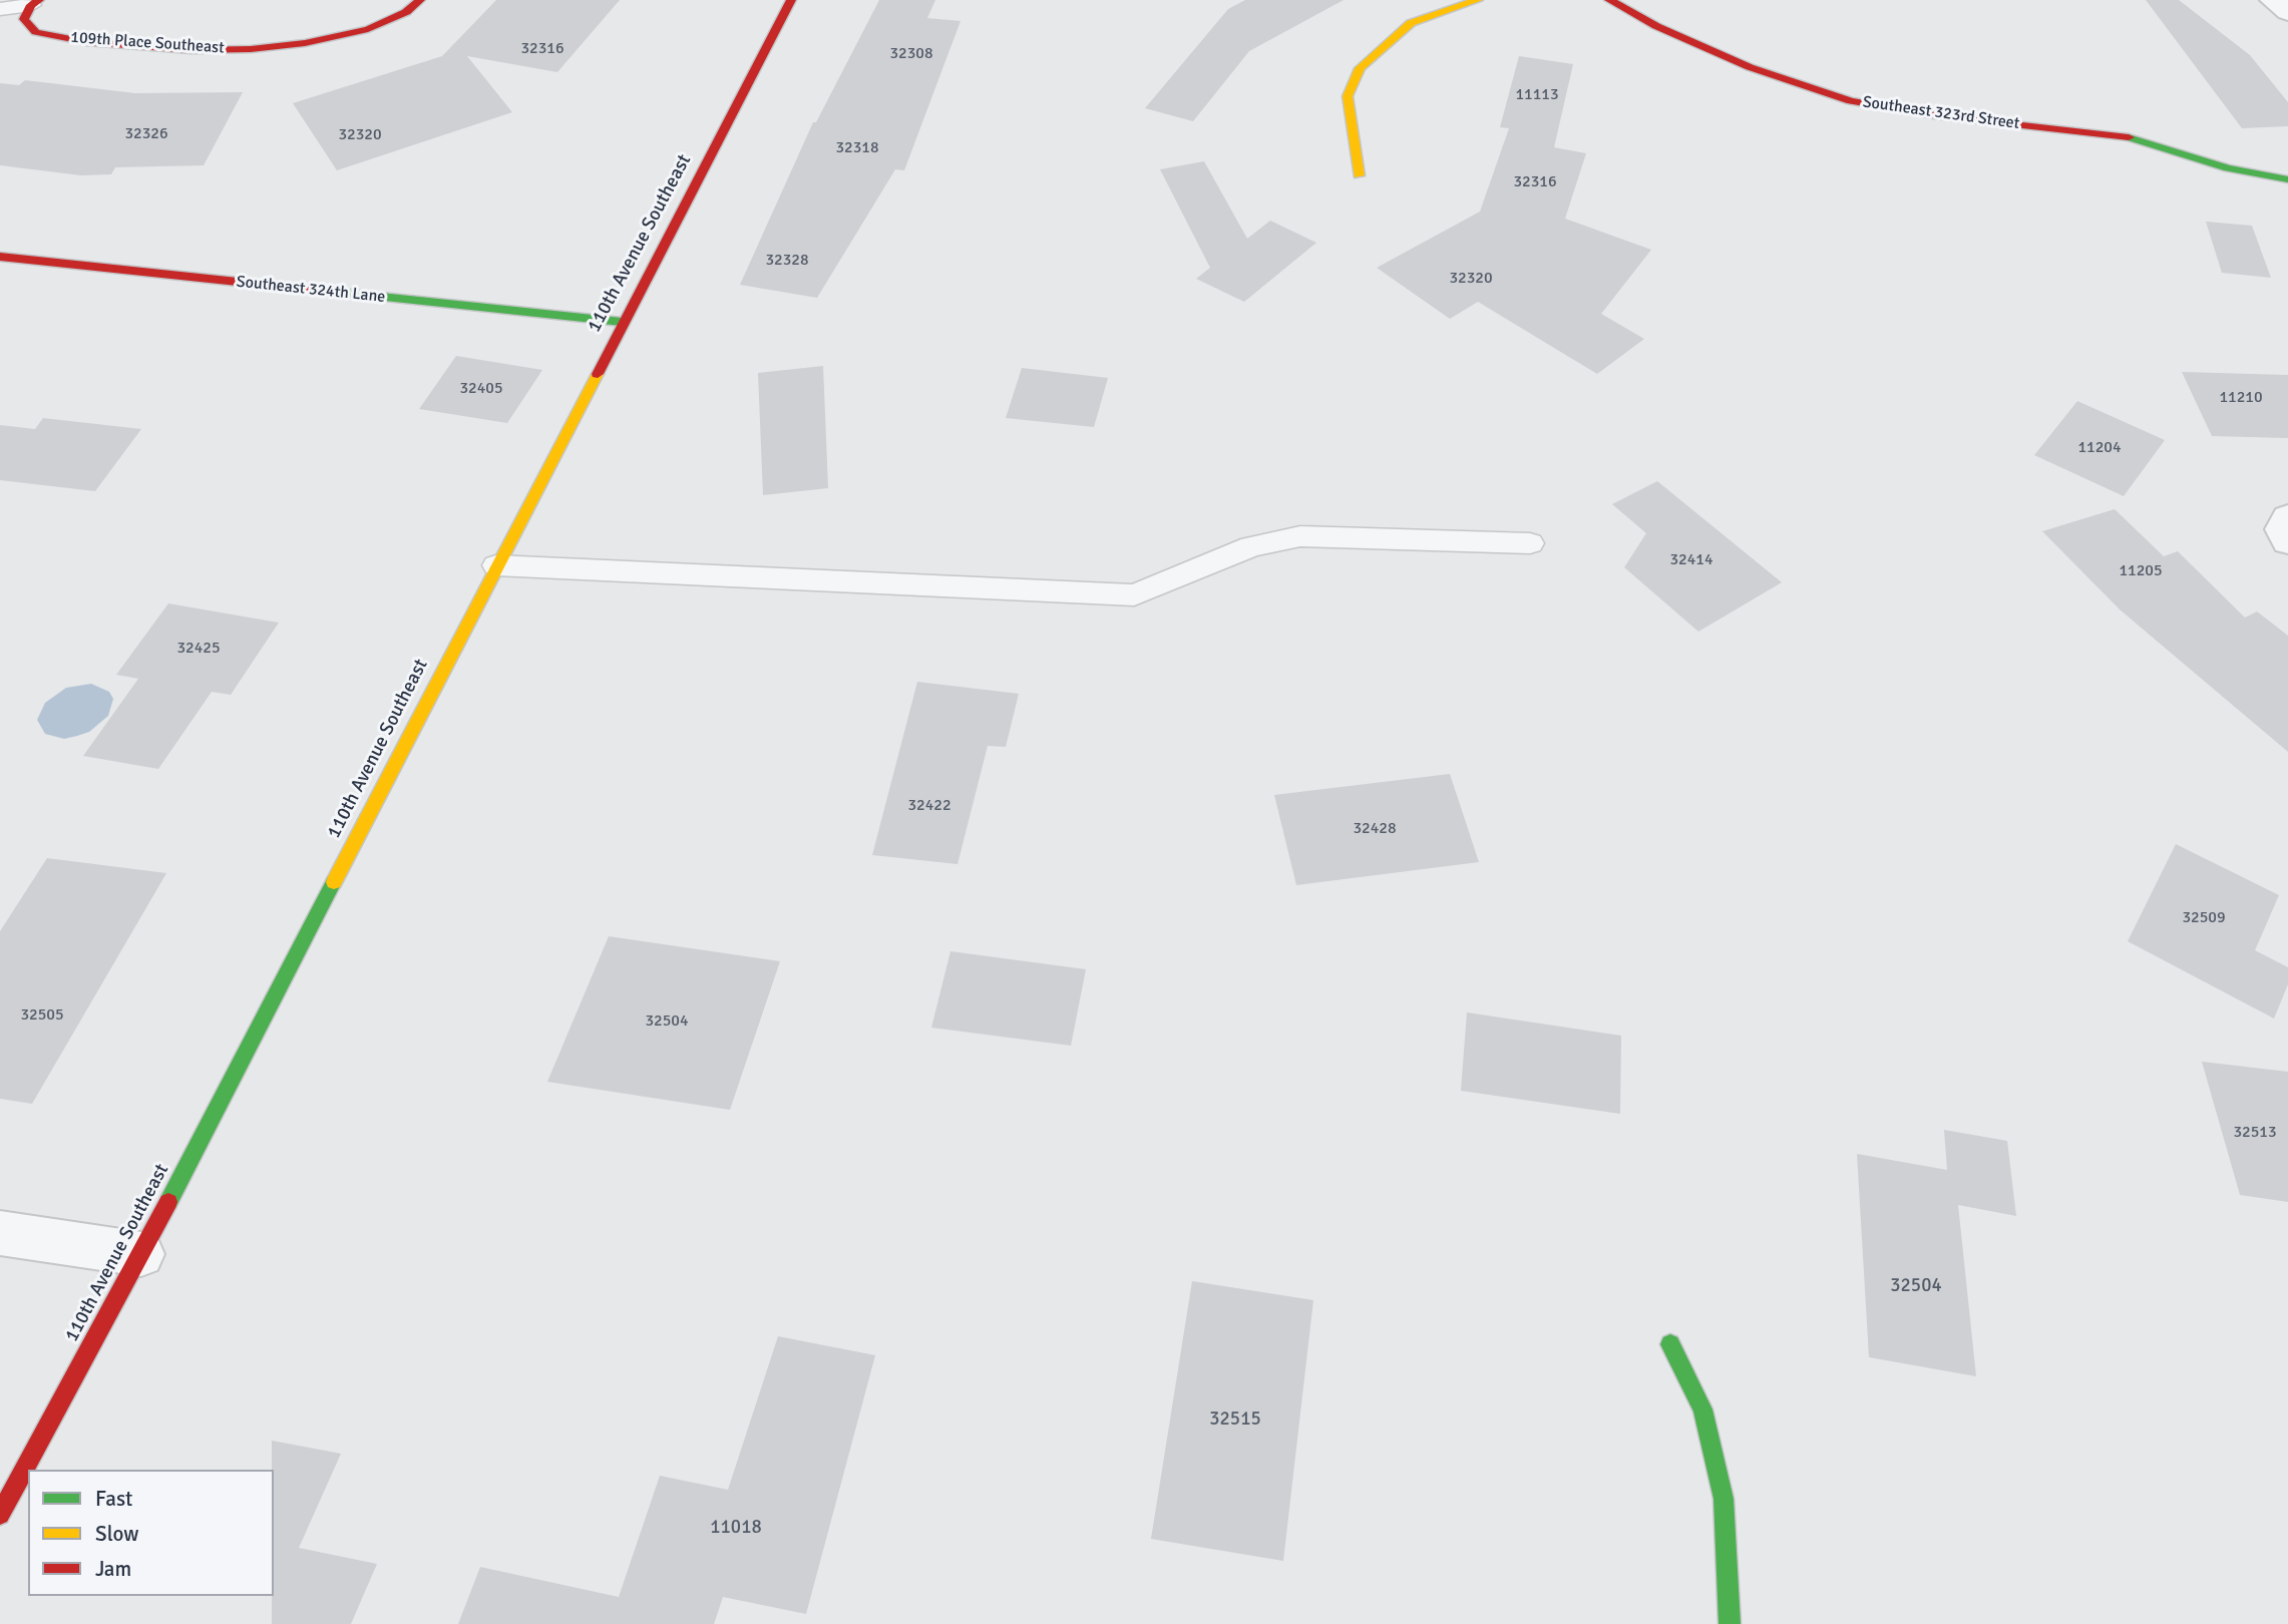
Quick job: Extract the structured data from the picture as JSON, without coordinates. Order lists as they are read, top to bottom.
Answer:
{
  "streets": {
    "street": [
      "109th Place Southeast",
      "Southeast 323rd Street",
      "110th Avenue Southeast",
      "Southeast 324th Lane"
    ]
  },
  "crossings": [
    ["110th Avenue Southeast", "Southeast 324th Lane"]
  ],
  "house_numbers": [
    "32316",
    "32308",
    "11113",
    "32326",
    "32320",
    "32318",
    "32316",
    "32328",
    "32320",
    "32405",
    "11210",
    "11204",
    "32414",
    "11205",
    "32425",
    "32422",
    "32428",
    "32509",
    "32505",
    "32504",
    "32513",
    "32504",
    "32515",
    "11018"
  ],
  "legend": ["Fast", "Slow", "Jam"]
}
